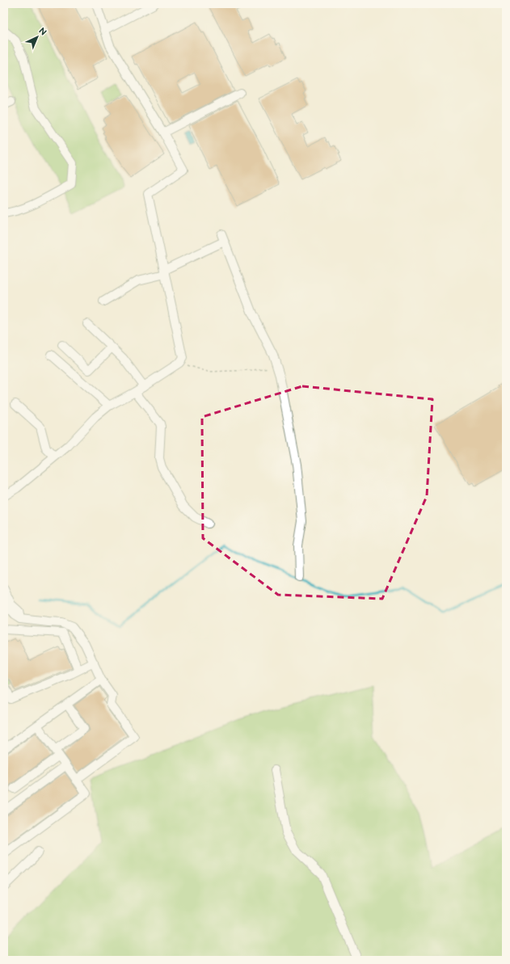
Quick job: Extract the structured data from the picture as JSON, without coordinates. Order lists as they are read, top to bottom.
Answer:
{
  "north": "top right"
}
